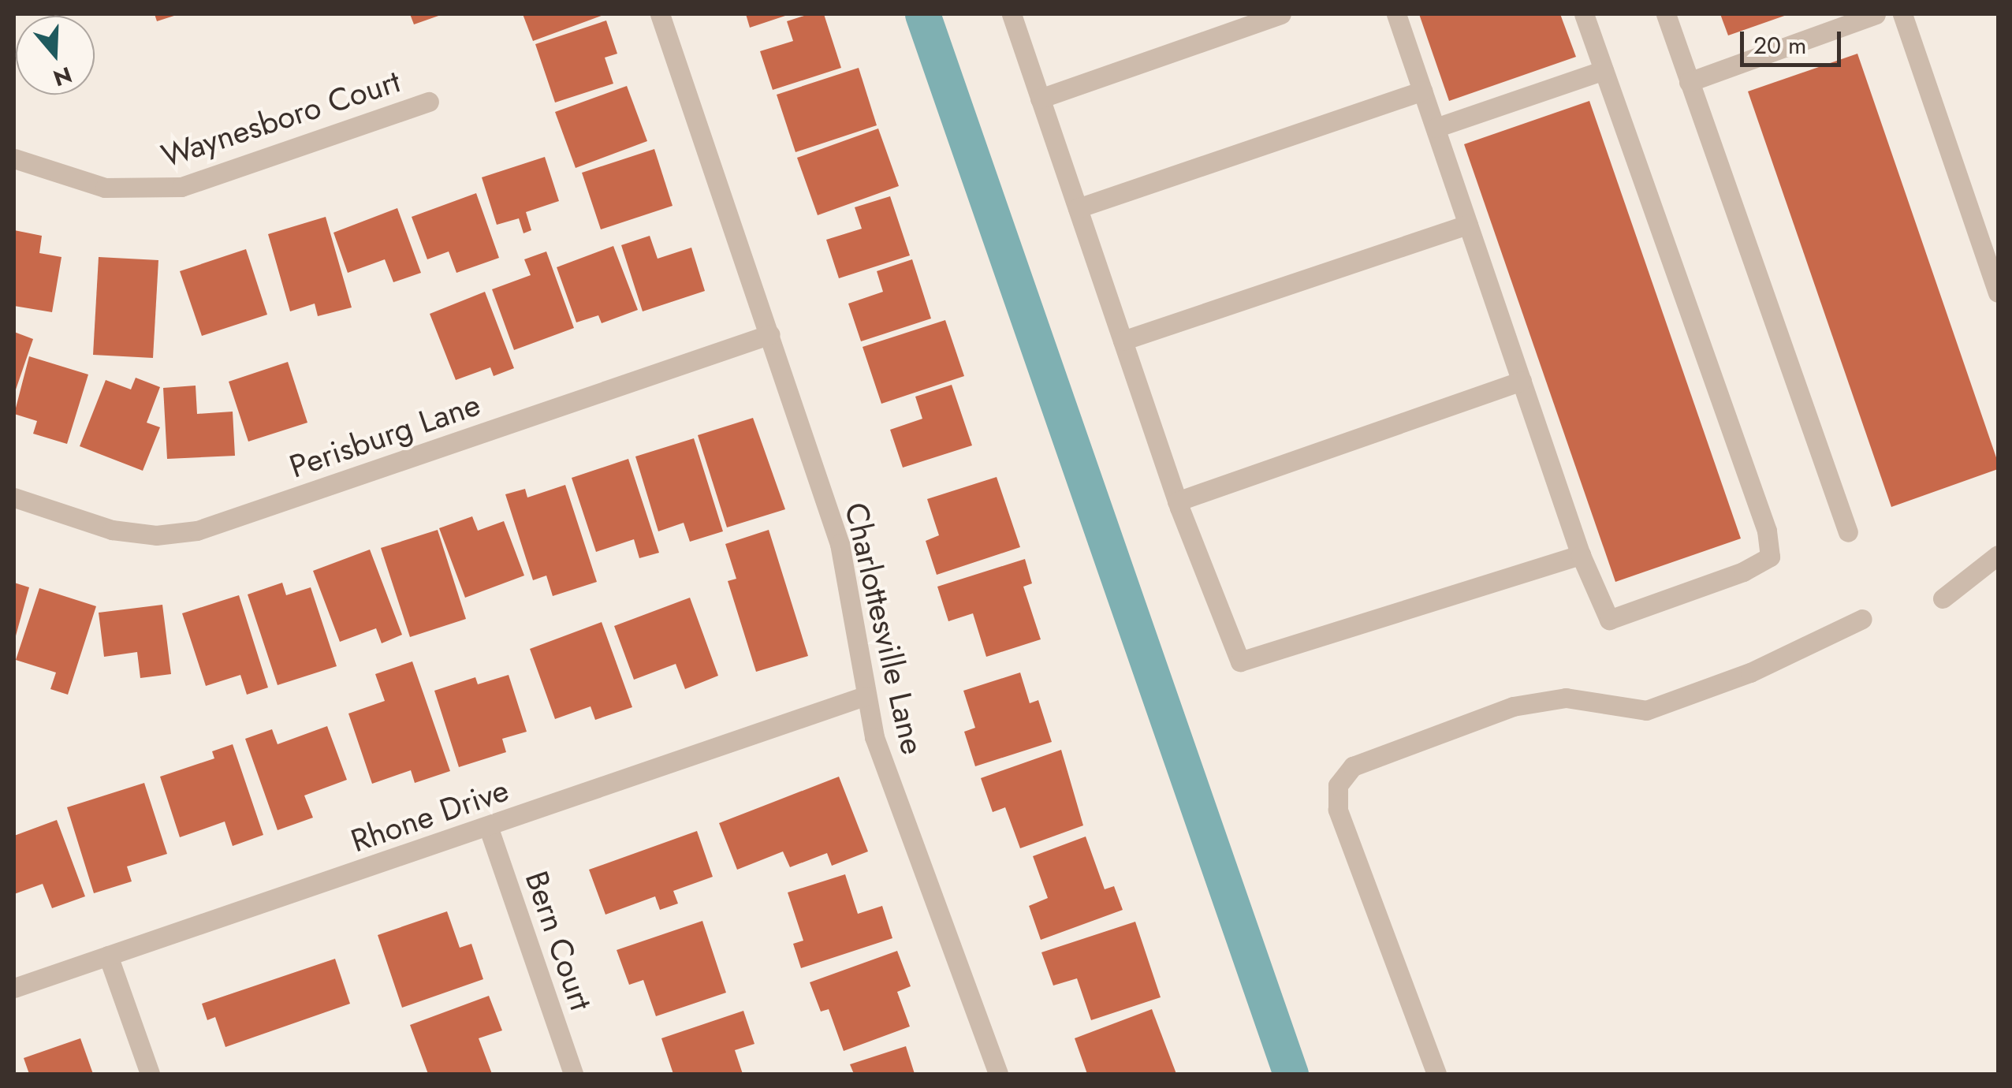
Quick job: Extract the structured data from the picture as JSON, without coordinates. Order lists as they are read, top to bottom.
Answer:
{
  "streets": {
    "street": [
      "Waynesboro Court",
      "Perisburg Lane",
      "Charlottesville Lane",
      "Rhone Drive",
      "Bern Court"
    ]
  },
  "crossings": [
    ["Perisburg Lane", "Charlottesville Lane"],
    ["Charlottesville Lane", "Rhone Drive"],
    ["Rhone Drive", "Bern Court"]
  ],
  "scale_bar": "20 m",
  "north": "bottom"
}
